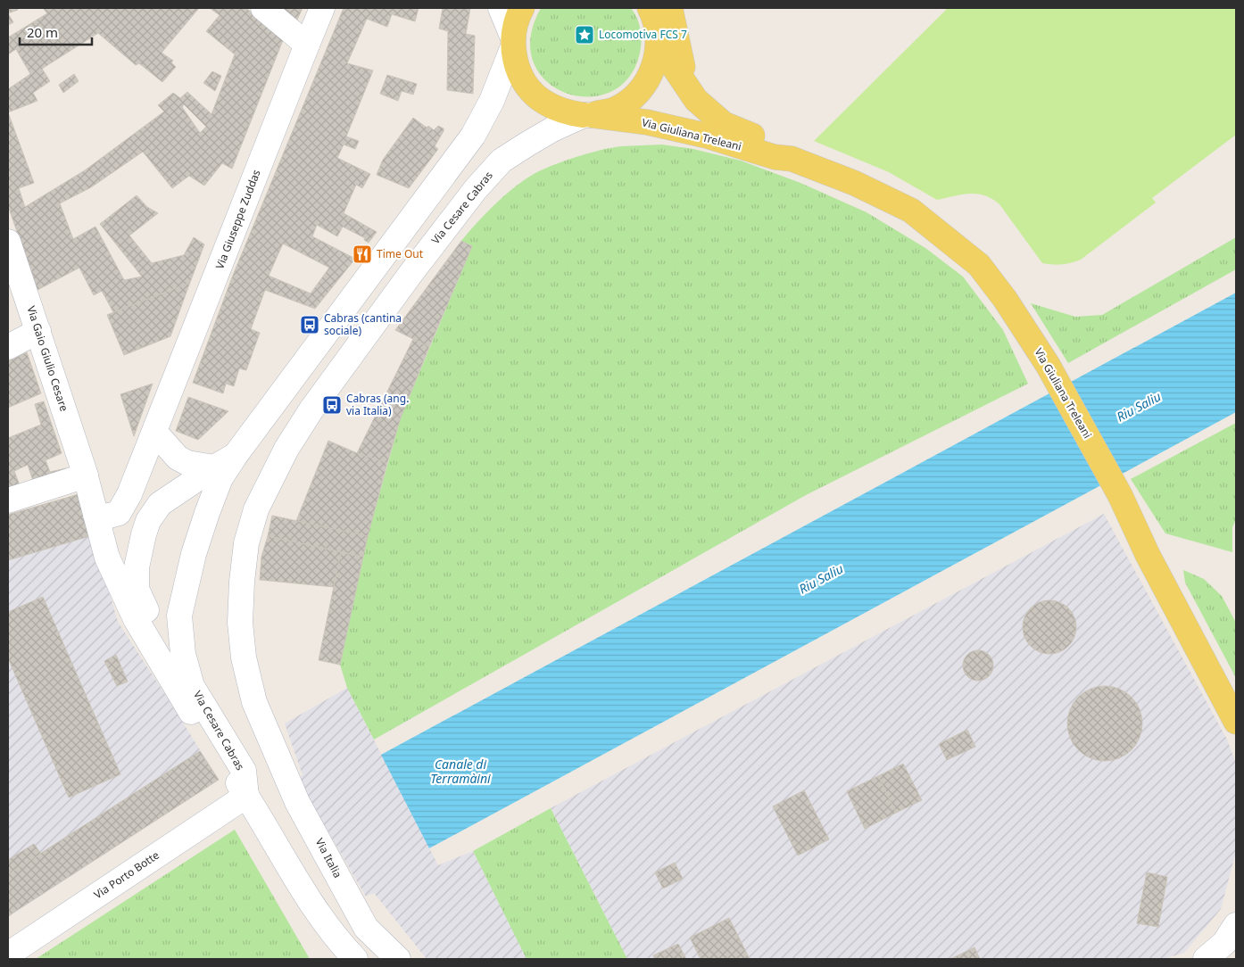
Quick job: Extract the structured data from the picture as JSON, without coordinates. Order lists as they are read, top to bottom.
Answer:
{
  "streets": {
    "main road": ["Via Giuliana Treleani"],
    "street": [
      "Via Cesare Cabras",
      "Via Giuseppe Zuddas",
      "Via Gaio Giulio Cesare",
      "Via Italia",
      "Via Porto Botte"
    ]
  },
  "crossings": [
    ["Via Giuliana Treleani", "Via Cesare Cabras"],
    ["Via Cesare Cabras", "Via Giuseppe Zuddas"],
    ["Via Cesare Cabras", "Via Gaio Giulio Cesare"],
    ["Via Cesare Cabras", "Via Italia"],
    ["Via Cesare Cabras", "Via Porto Botte"]
  ],
  "water": ["Riu Saliu", "Canale di Terramàini"],
  "places": {
    "place": ["Locomotiva FCS 7"],
    "restaurant": ["Time Out"],
    "bus stop": ["Cabras (cantina sociale)", "Cabras (ang. via Italia)"]
  },
  "scale_bar": "20 m"
}
